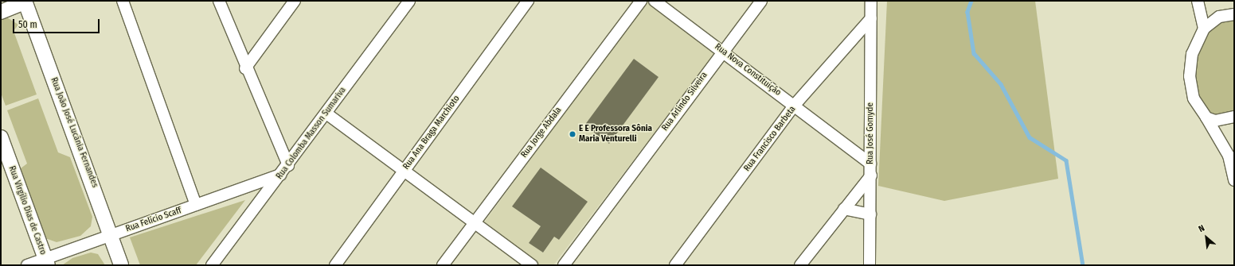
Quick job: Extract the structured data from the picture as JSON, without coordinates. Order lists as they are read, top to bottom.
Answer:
{
  "streets": {
    "main road": ["Rua João José Lucânia Fernandes", "Rua Virgílio Dias de Castro"],
    "street": [
      "Rua Nova Constituição",
      "Rua Arlindo Silveira",
      "Rua Ana Braga Marchioto",
      "Rua Jorge Abdala",
      "Rua Colomba Masson Sumariva",
      "Rua José Gomyde",
      "Rua Francisco Barbeta",
      "Rua Felício Scaff"
    ]
  },
  "crossings": [
    ["Rua Nova Constituição", "Rua Arlindo Silveira"],
    ["Rua Nova Constituição", "Rua José Gomyde"],
    ["Rua Nova Constituição", "Rua Francisco Barbeta"],
    ["Rua João José Lucânia Fernandes", "Rua Felício Scaff"],
    ["Rua Colomba Masson Sumariva", "Rua Felício Scaff"],
    ["Rua José Gomyde", "Rua Francisco Barbeta"],
    ["Rua Virgílio Dias de Castro", "Rua Felício Scaff"]
  ],
  "places": ["E E Professora Sônia Maria Venturelli"],
  "scale_bar": "50 m",
  "north": "top left"
}
